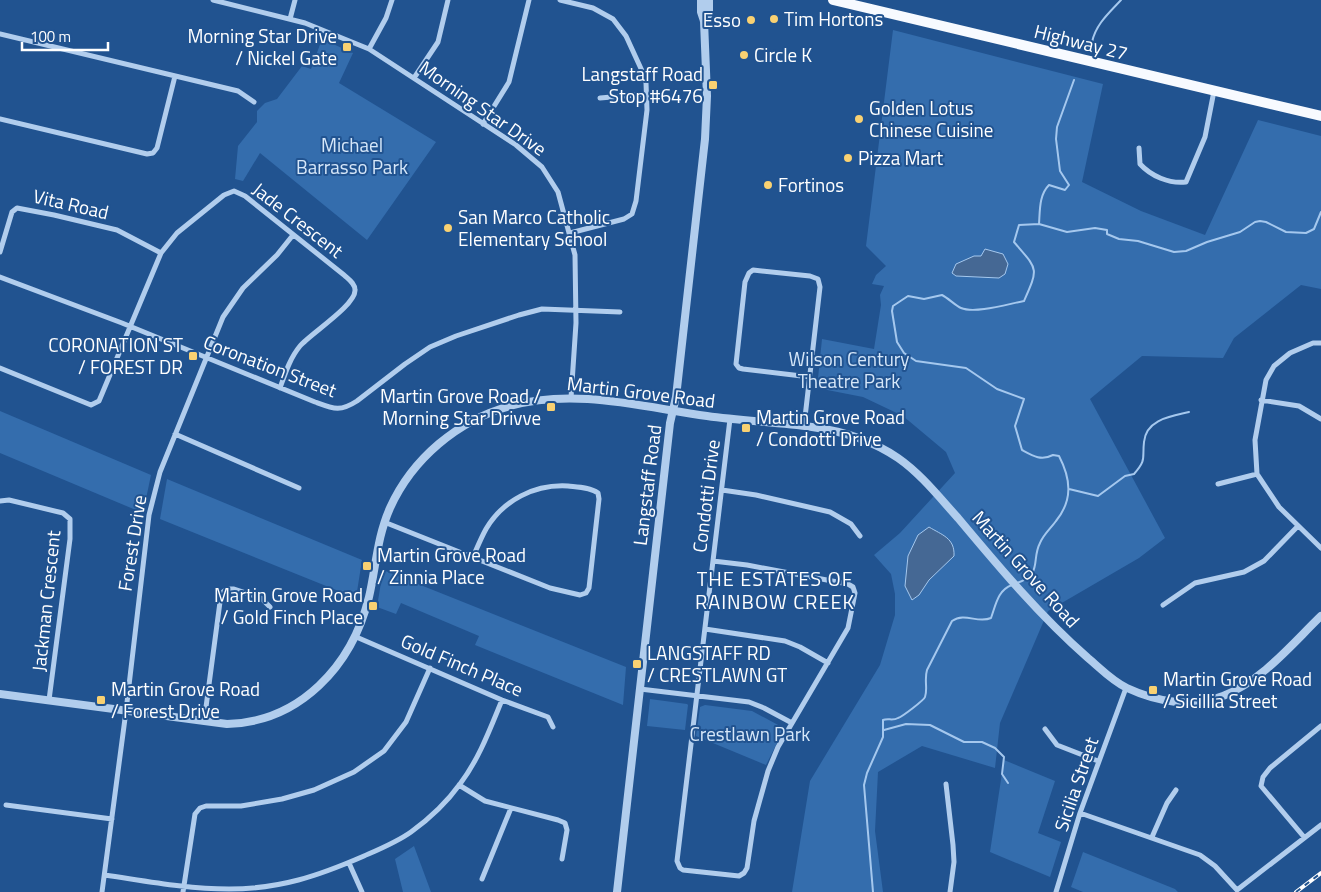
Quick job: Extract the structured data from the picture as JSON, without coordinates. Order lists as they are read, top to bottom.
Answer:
{
  "streets": {
    "main road": ["Highway 27"],
    "street": [
      "Morning Star Drive",
      "Vita Road",
      "Jade Crescent",
      "Coronation Street",
      "Martin Grove Road",
      "Langstaff Road",
      "Condotti Drive",
      "Forest Drive",
      "Jackman Crescent",
      "Gold Finch Place",
      "Sicilia Street"
    ]
  },
  "crossings": [
    ["Morning Star Drive", "Coronation Street"],
    ["Morning Star Drive", "Martin Grove Road"],
    ["Vita Road", "Jade Crescent"],
    ["Jade Crescent", "Coronation Street"],
    ["Jade Crescent", "Forest Drive"],
    ["Coronation Street", "Forest Drive"],
    ["Martin Grove Road", "Langstaff Road"],
    ["Martin Grove Road", "Condotti Drive"],
    ["Martin Grove Road", "Forest Drive"],
    ["Martin Grove Road", "Jackman Crescent"],
    ["Martin Grove Road", "Gold Finch Place"],
    ["Martin Grove Road", "Sicilia Street"]
  ],
  "districts": ["THE ESTATES OF RAINBOW CREEK"],
  "parks": ["Michael Barrasso Park", "Wilson Century Theatre Park", "Crestlawn Park"],
  "places": {
    "other": [
      "Tim Hortons",
      "Esso",
      "Circle K",
      "Golden Lotus Chinese Cuisine",
      "Pizza Mart",
      "Fortinos",
      "San Marco Catholic Elementary School"
    ],
    "transit": [
      "Morning Star Drive / Nickel Gate",
      "Langstaff Road Stop #6476",
      "CORONATION ST / FOREST DR",
      "Martin Grove Road / Morning Star Drivve",
      "Martin Grove Road / Condotti Drive",
      "Martin Grove Road / Zinnia Place",
      "Martin Grove Road / Gold Finch Place",
      "LANGSTAFF RD / CRESTLAWN GT",
      "Martin Grove Road / Sicillia Street",
      "Martin Grove Road / Forest Drive"
    ]
  },
  "scale_bar": "100 m"
}
